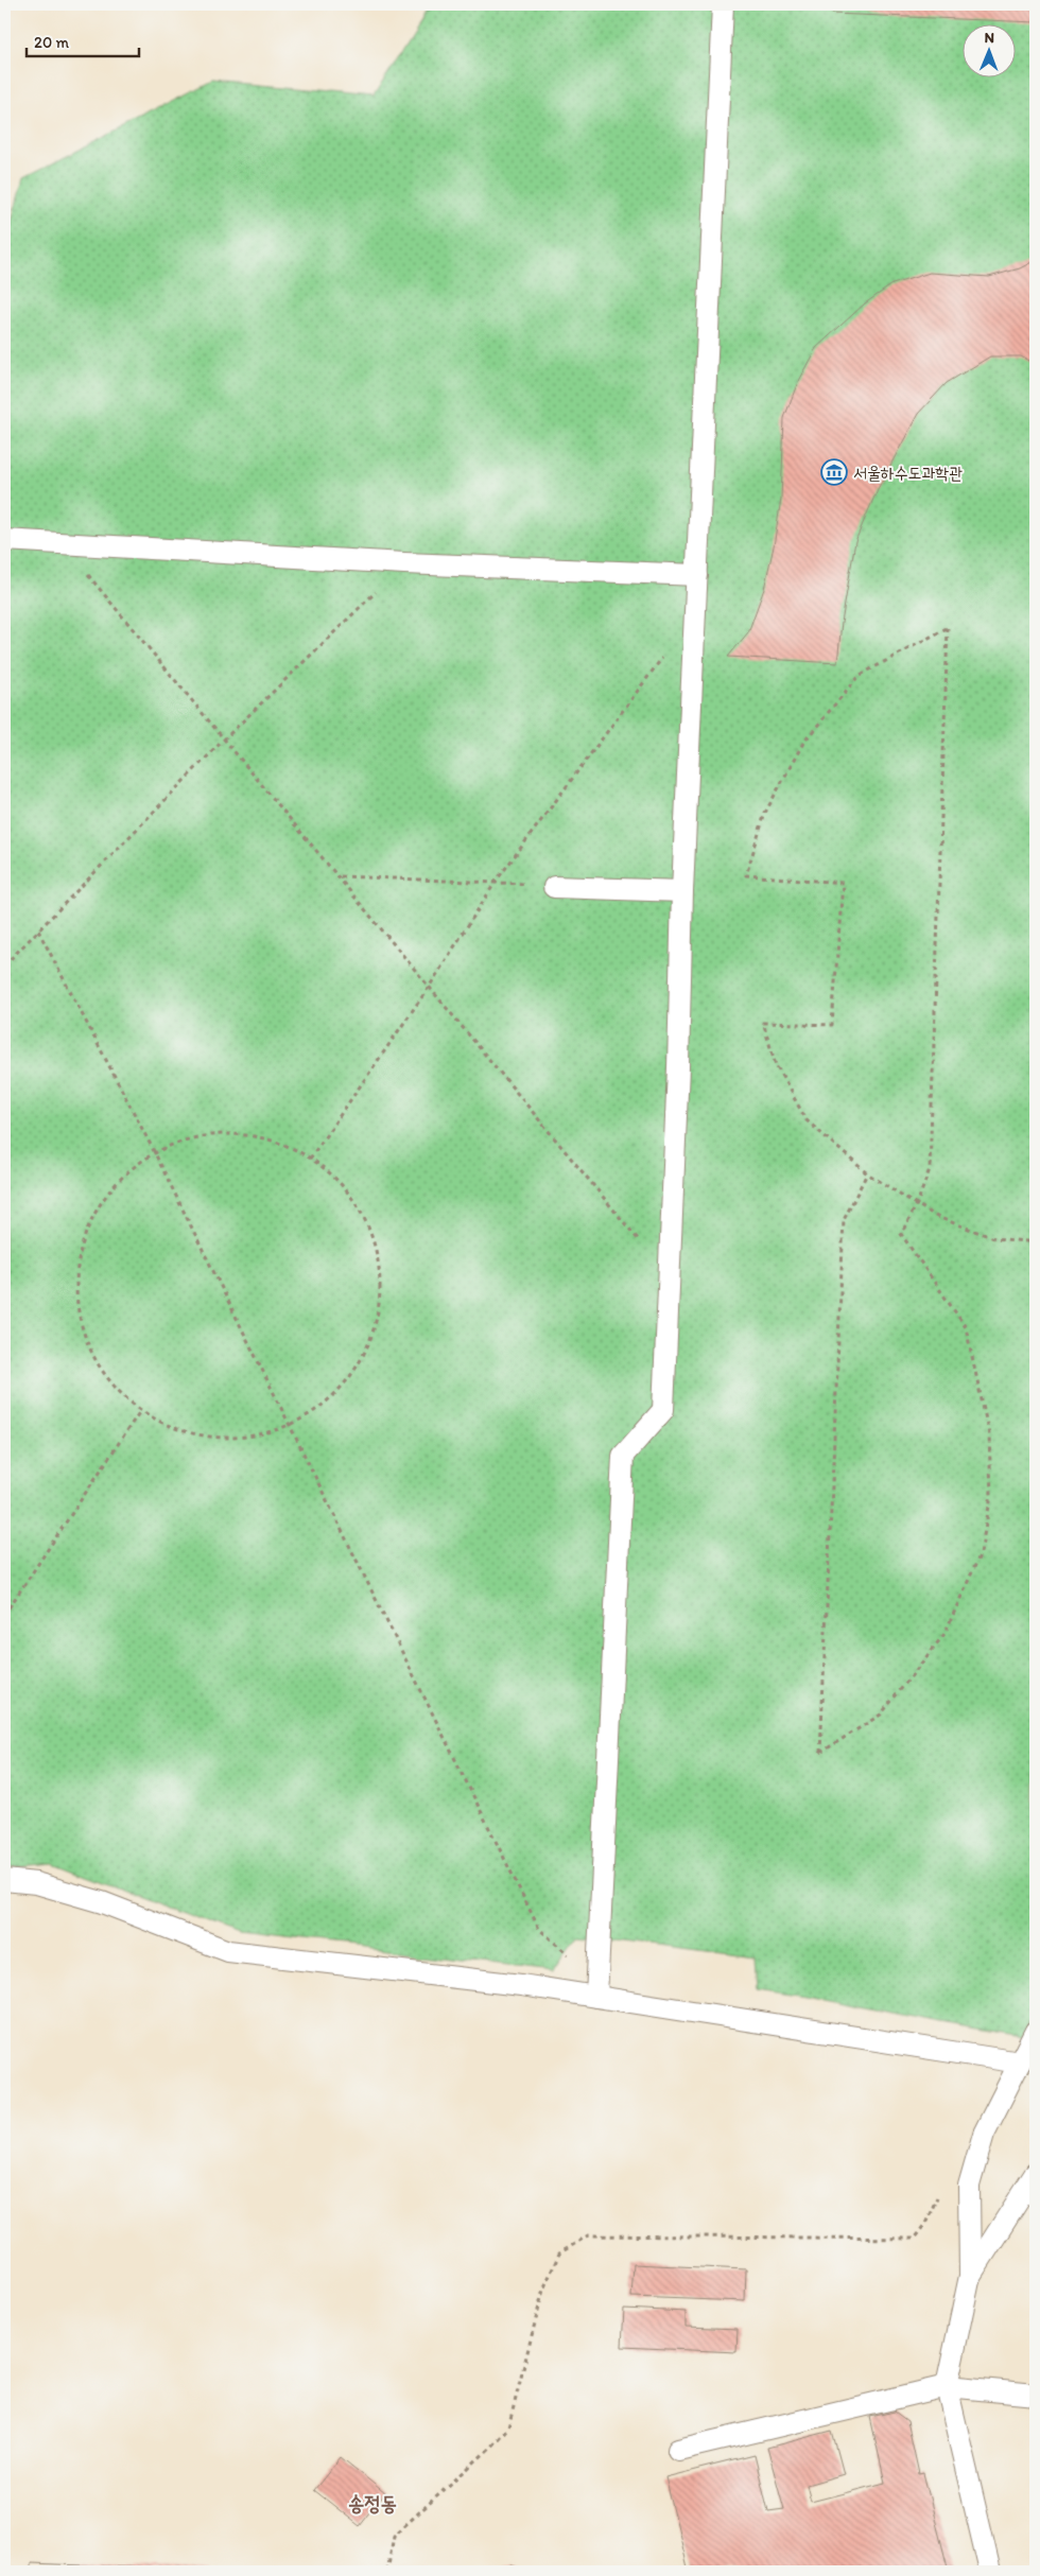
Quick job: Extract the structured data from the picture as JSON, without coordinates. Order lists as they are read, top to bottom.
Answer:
{
  "districts": ["송정동"],
  "places": {
    "museum": ["서울하수도과학관"]
  },
  "scale_bar": "20 m",
  "north": "top"
}
